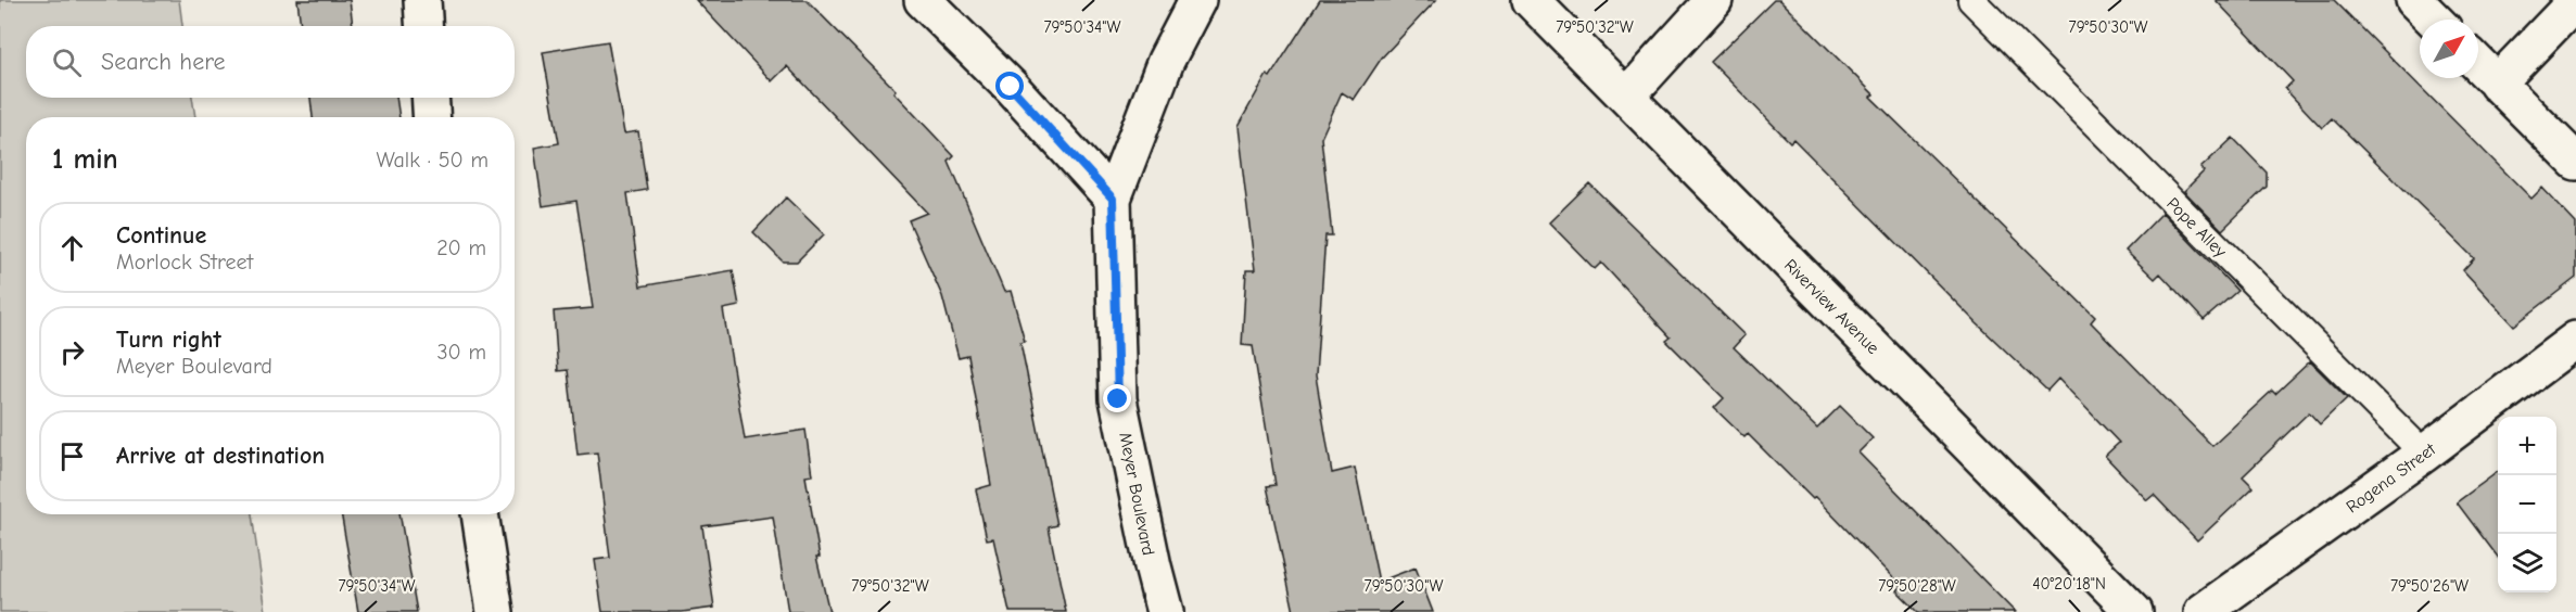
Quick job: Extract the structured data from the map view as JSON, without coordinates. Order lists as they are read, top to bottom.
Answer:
{
  "streets": {
    "street": ["Riverview Avenue", "Rogena Street", "Meyer Boulevard"],
    "lane": ["Pope Alley"]
  },
  "crossings": [
    ["Pope Alley", "Rogena Street"]
  ],
  "north": "top right",
  "page": {
    "search": "Search here",
    "heading": ["1 min", "Walk · 50 m"],
    "list": [
      ["Continue", "Morlock Street", "20 m"],
      ["Turn right", "Meyer Boulevard", "30 m"],
      "Arrive at destination"
    ],
    "map_buttons": ["+", "−"]
  },
  "coordinates": [
    "79°50'34\"W",
    "79°50'32\"W",
    "79°50'30\"W",
    "40°20'18\"N",
    "79°50'28\"W",
    "79°50'26\"W"
  ]
}
